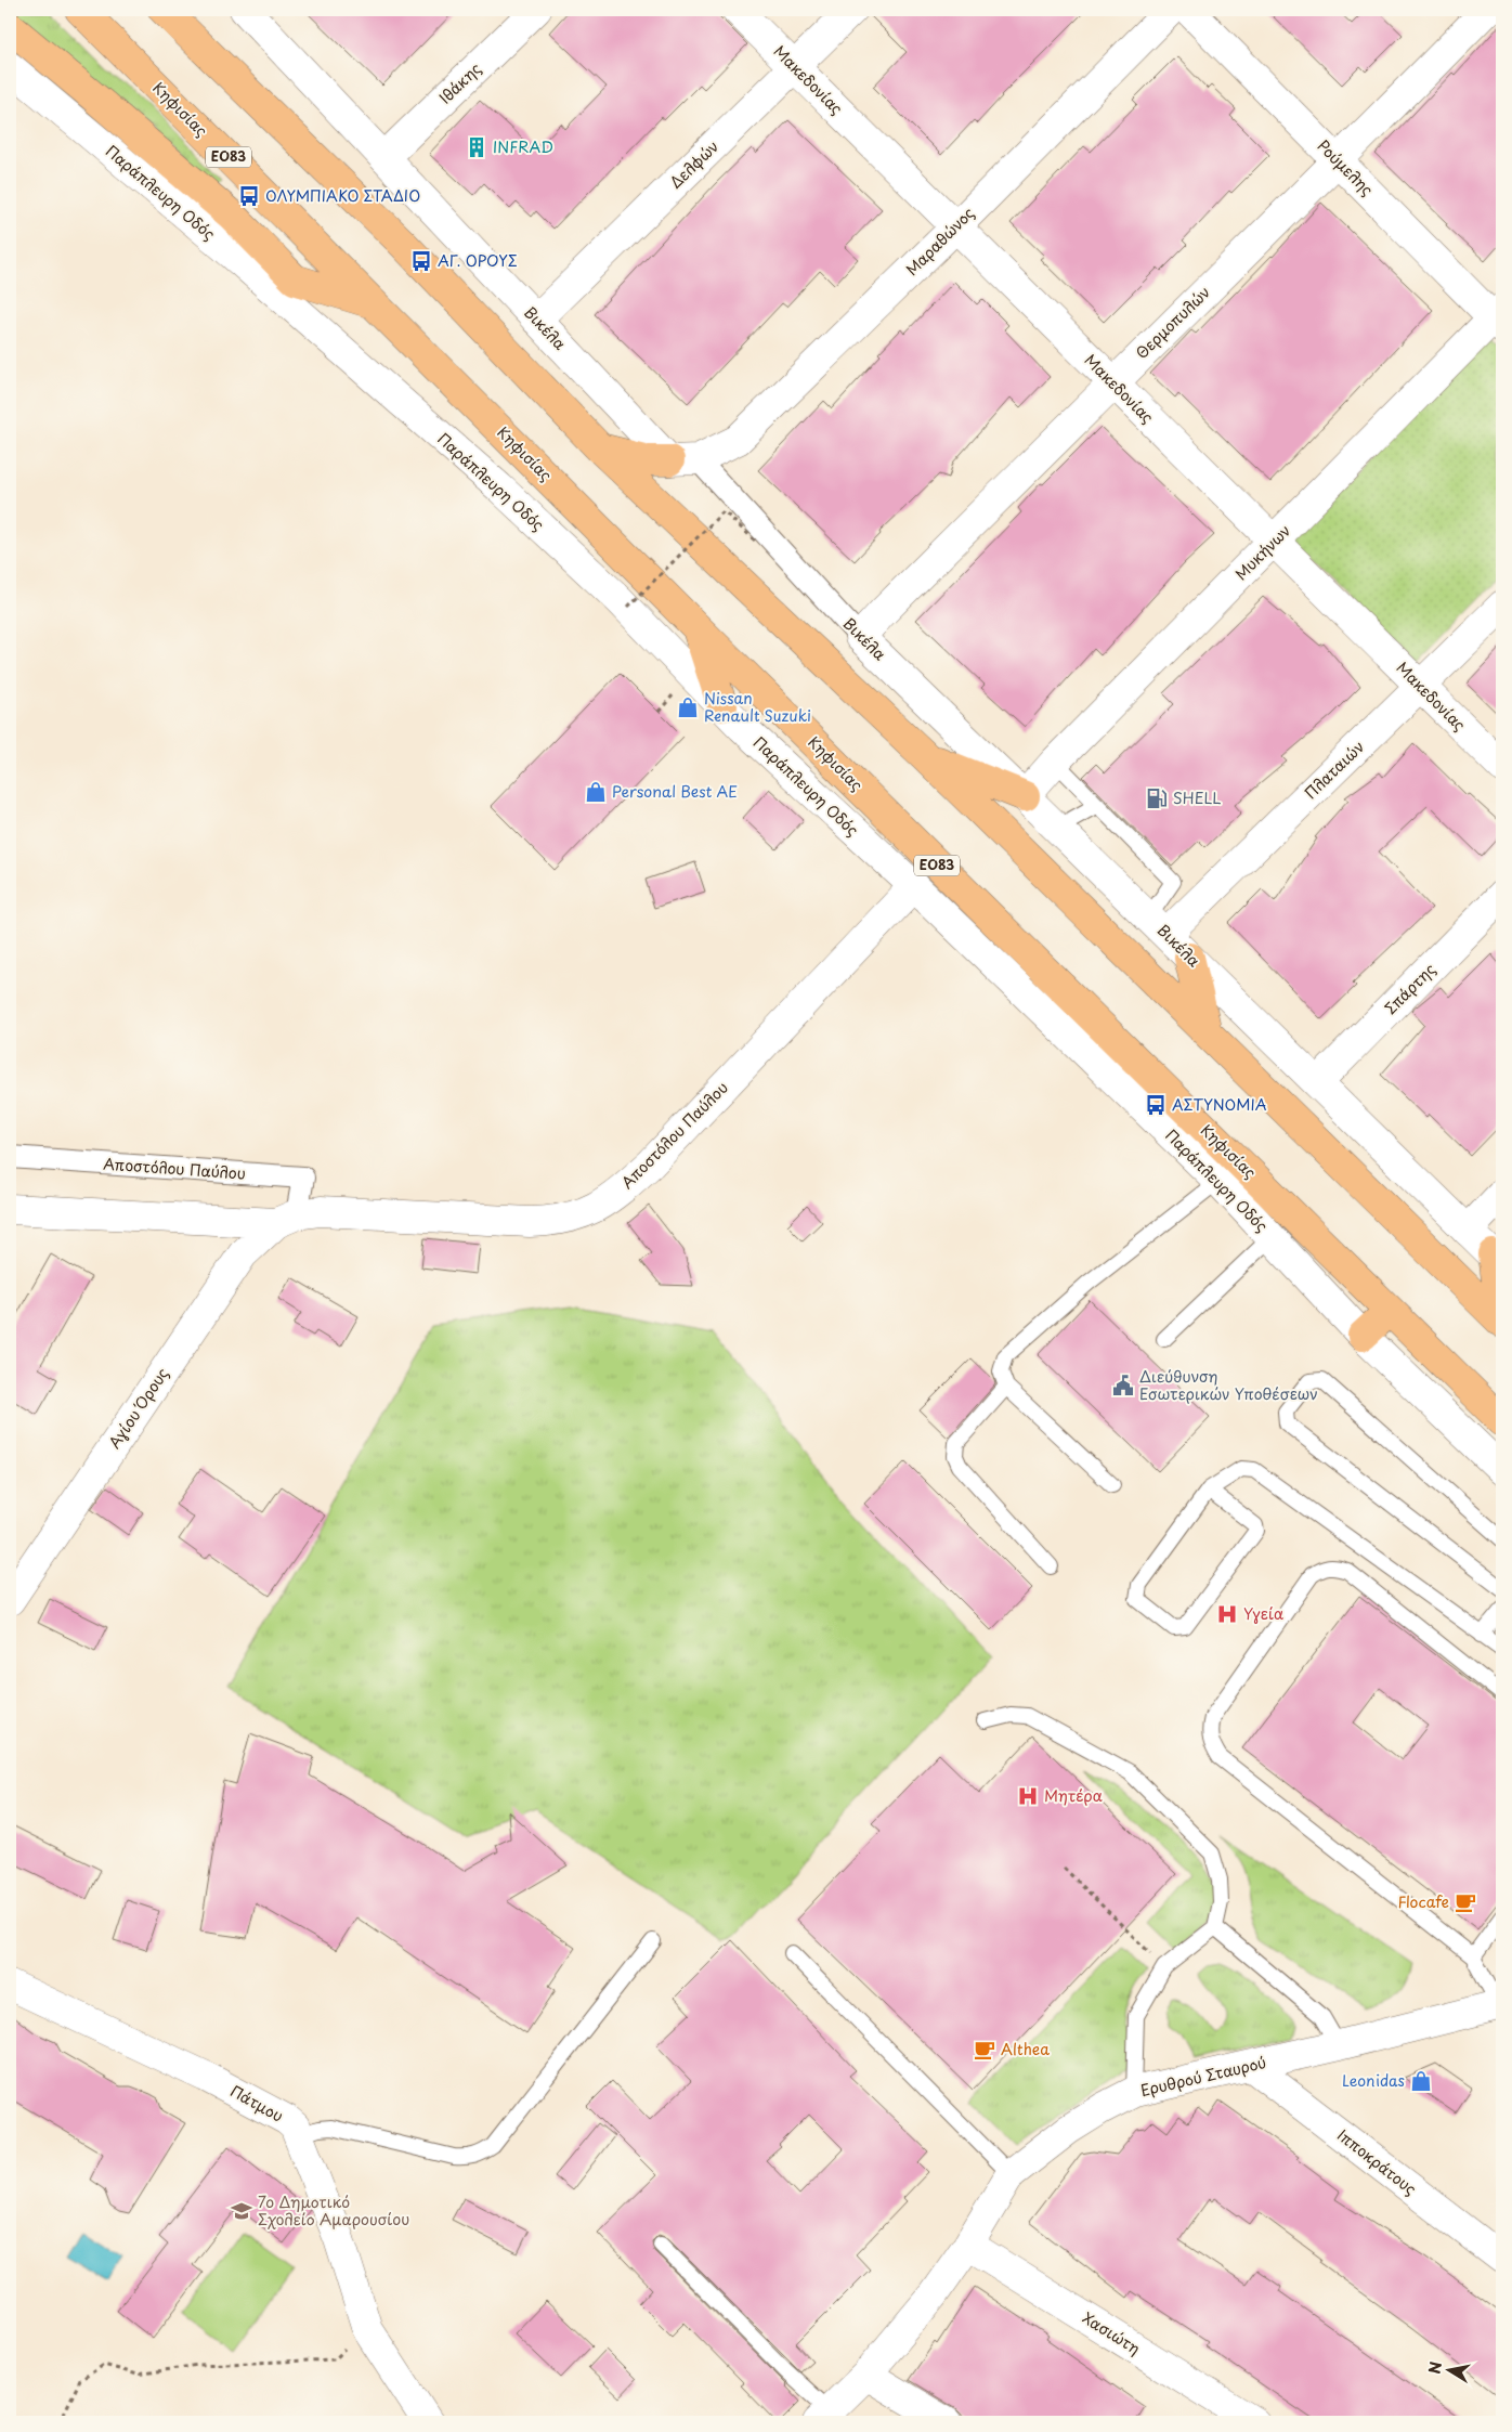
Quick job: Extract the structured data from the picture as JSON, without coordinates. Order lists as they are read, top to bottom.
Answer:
{
  "streets": {
    "main road": ["Κηφισίας", "ΕΟ83"],
    "street": [
      "Μακεδονίας",
      "Ιθάκης",
      "Δελφών",
      "Ρούμελης",
      "Παράπλευρη Οδός",
      "Μαραθώνος",
      "Θερμοπυλών",
      "Βικέλα",
      "Μυκήνων",
      "Πλαταιών",
      "Σπάρτης",
      "Αποστόλου Παύλου",
      "Αγίου Όρους",
      "Ερυθρού Σταυρού",
      "Πάτμου",
      "Ιπποκράτους",
      "Χασιώτη"
    ]
  },
  "crossings": [
    ["Μακεδονίας", "Δελφών"],
    ["Μακεδονίας", "Μαραθώνος"],
    ["Μακεδονίας", "Θερμοπυλών"],
    ["Μακεδονίας", "Μυκήνων"],
    ["Μακεδονίας", "Πλαταιών"],
    ["Ιθάκης", "Βικέλα"],
    ["Δελφών", "Βικέλα"],
    ["Ρούμελης", "Θερμοπυλών"],
    ["Ρούμελης", "Μυκήνων"],
    ["Παράπλευρη Οδός", "Αποστόλου Παύλου"],
    ["Μαραθώνος", "Βικέλα"],
    ["Θερμοπυλών", "Βικέλα"],
    ["Βικέλα", "Μυκήνων"],
    ["Βικέλα", "Πλαταιών"],
    ["Βικέλα", "Σπάρτης"],
    ["Αποστόλου Παύλου", "Αγίου Όρους"],
    ["Ερυθρού Σταυρού", "Ιπποκράτους"],
    ["Ερυθρού Σταυρού", "Χασιώτη"]
  ],
  "places": {
    "building": ["INFRAD"],
    "bus stop": ["ΟΛΥΜΠΙΑΚΟ ΣΤΑΔΙΟ", "ΑΓ. ΟΡΟΥΣ", "ΑΣΤΥΝΟΜΙΑ"],
    "shop": ["Nissan Renault Suzuki", "Personal Best AE", "Leonidas"],
    "fuel station": ["SHELL"],
    "public building": ["Διεύθυνση Εσωτερικών Υποθέσεων"],
    "hospital": ["Υγεία", "Μητέρα"],
    "cafe": ["Flocafe", "Althea"],
    "school or university": ["7ο Δημοτικό Σχολείο Αμαρουσίου"]
  },
  "north": "left"
}
